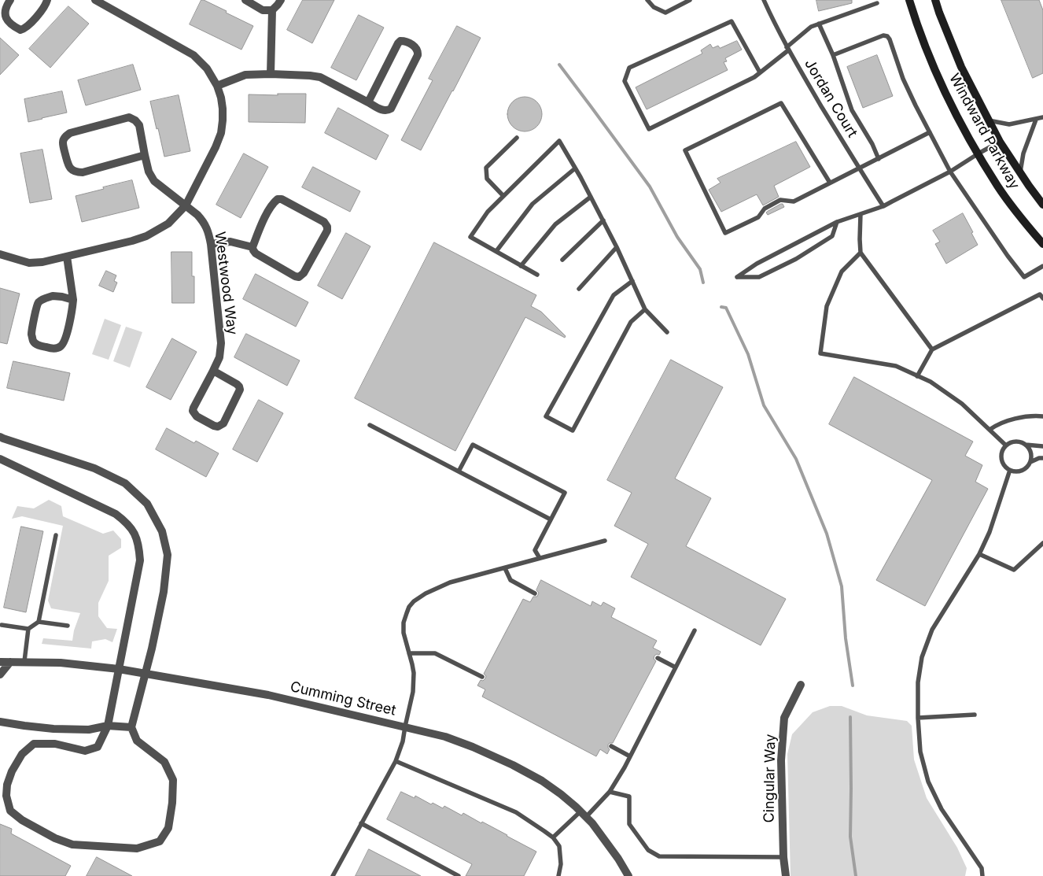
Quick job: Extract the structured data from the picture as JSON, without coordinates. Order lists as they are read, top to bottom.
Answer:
{
  "streets": {
    "main road": ["Windward Parkway"],
    "street": ["Westwood Way", "Cumming Street", "Cingular Way"],
    "lane": ["Jordan Court"]
  }
}
